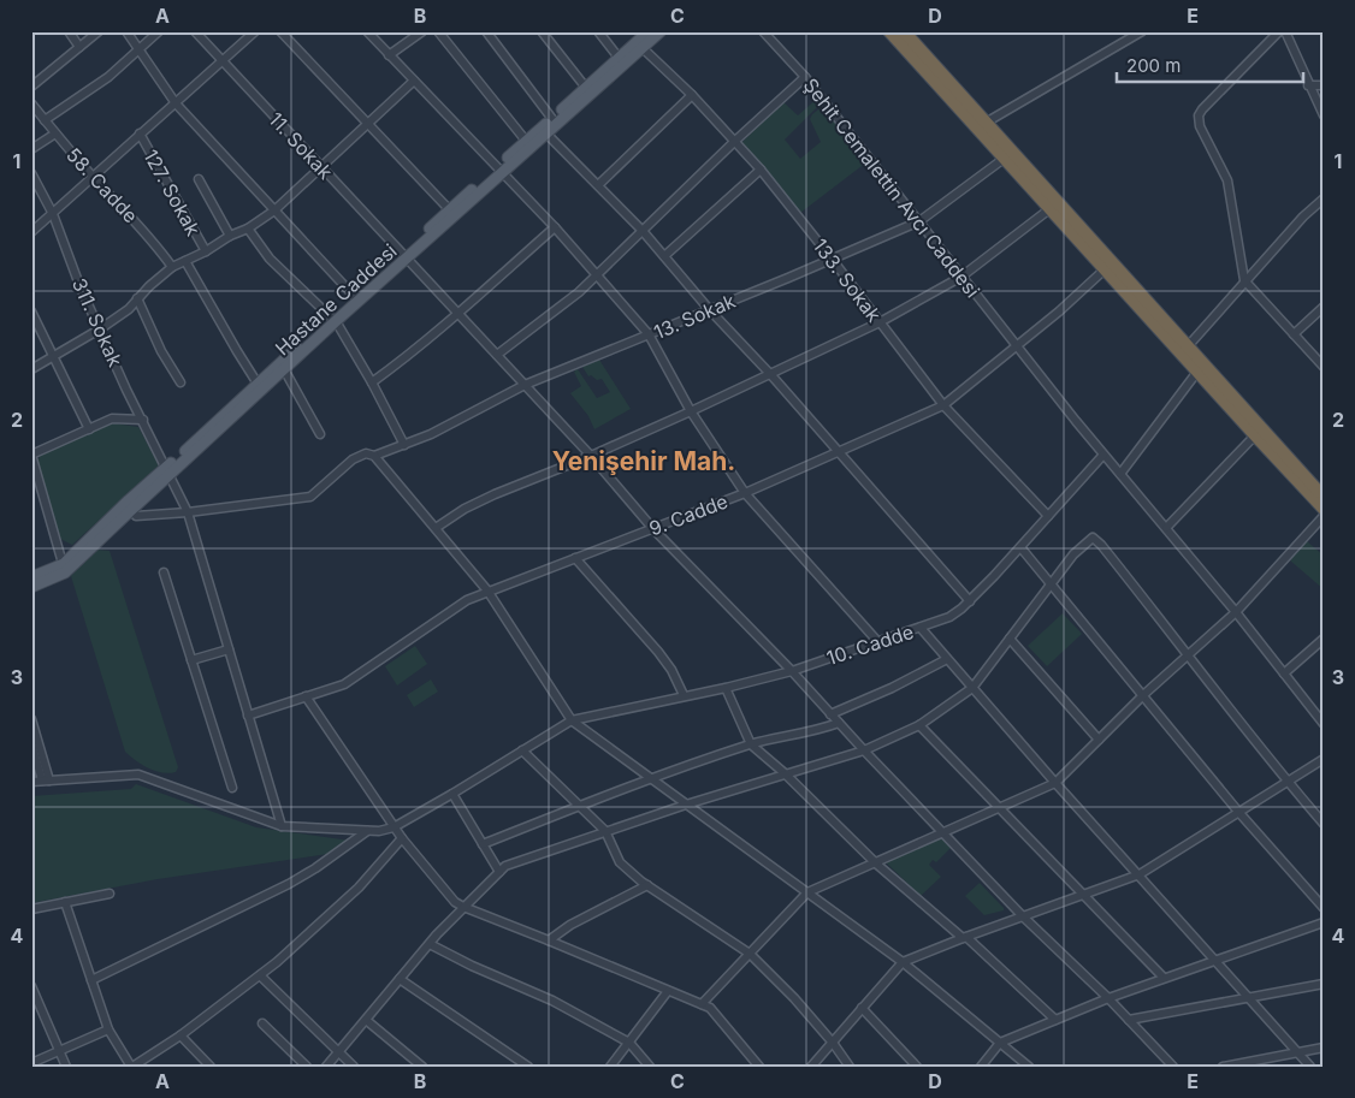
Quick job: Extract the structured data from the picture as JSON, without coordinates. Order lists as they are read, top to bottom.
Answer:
{
  "streets": {
    "main road": ["Hastane Caddesi"],
    "street": [
      "11. Sokak",
      "58. Cadde",
      "Şehit Cemalettin Avcı Caddesi",
      "127. Sokak",
      "133. Sokak",
      "13. Sokak",
      "311. Sokak",
      "9. Cadde",
      "10. Cadde"
    ]
  },
  "crossings": [
    ["11. Sokak", "Hastane Caddesi"],
    ["11. Sokak", "13. Sokak"],
    ["11. Sokak", "9. Cadde"],
    ["11. Sokak", "10. Cadde"],
    ["Şehit Cemalettin Avcı Caddesi", "13. Sokak"],
    ["Şehit Cemalettin Avcı Caddesi", "9. Cadde"],
    ["Şehit Cemalettin Avcı Caddesi", "10. Cadde"],
    ["133. Sokak", "Hastane Caddesi"],
    ["133. Sokak", "13. Sokak"],
    ["133. Sokak", "9. Cadde"],
    ["133. Sokak", "10. Cadde"],
    ["Hastane Caddesi", "13. Sokak"],
    ["Hastane Caddesi", "311. Sokak"],
    ["13. Sokak", "311. Sokak"],
    ["311. Sokak", "9. Cadde"]
  ],
  "districts": ["Yenişehir Mah."],
  "scale_bar": "200 m",
  "grid": {
    "columns": [
      "A",
      "B",
      "C",
      "D",
      "E"
    ],
    "rows": [
      "1",
      "2",
      "3",
      "4"
    ]
  }
}
